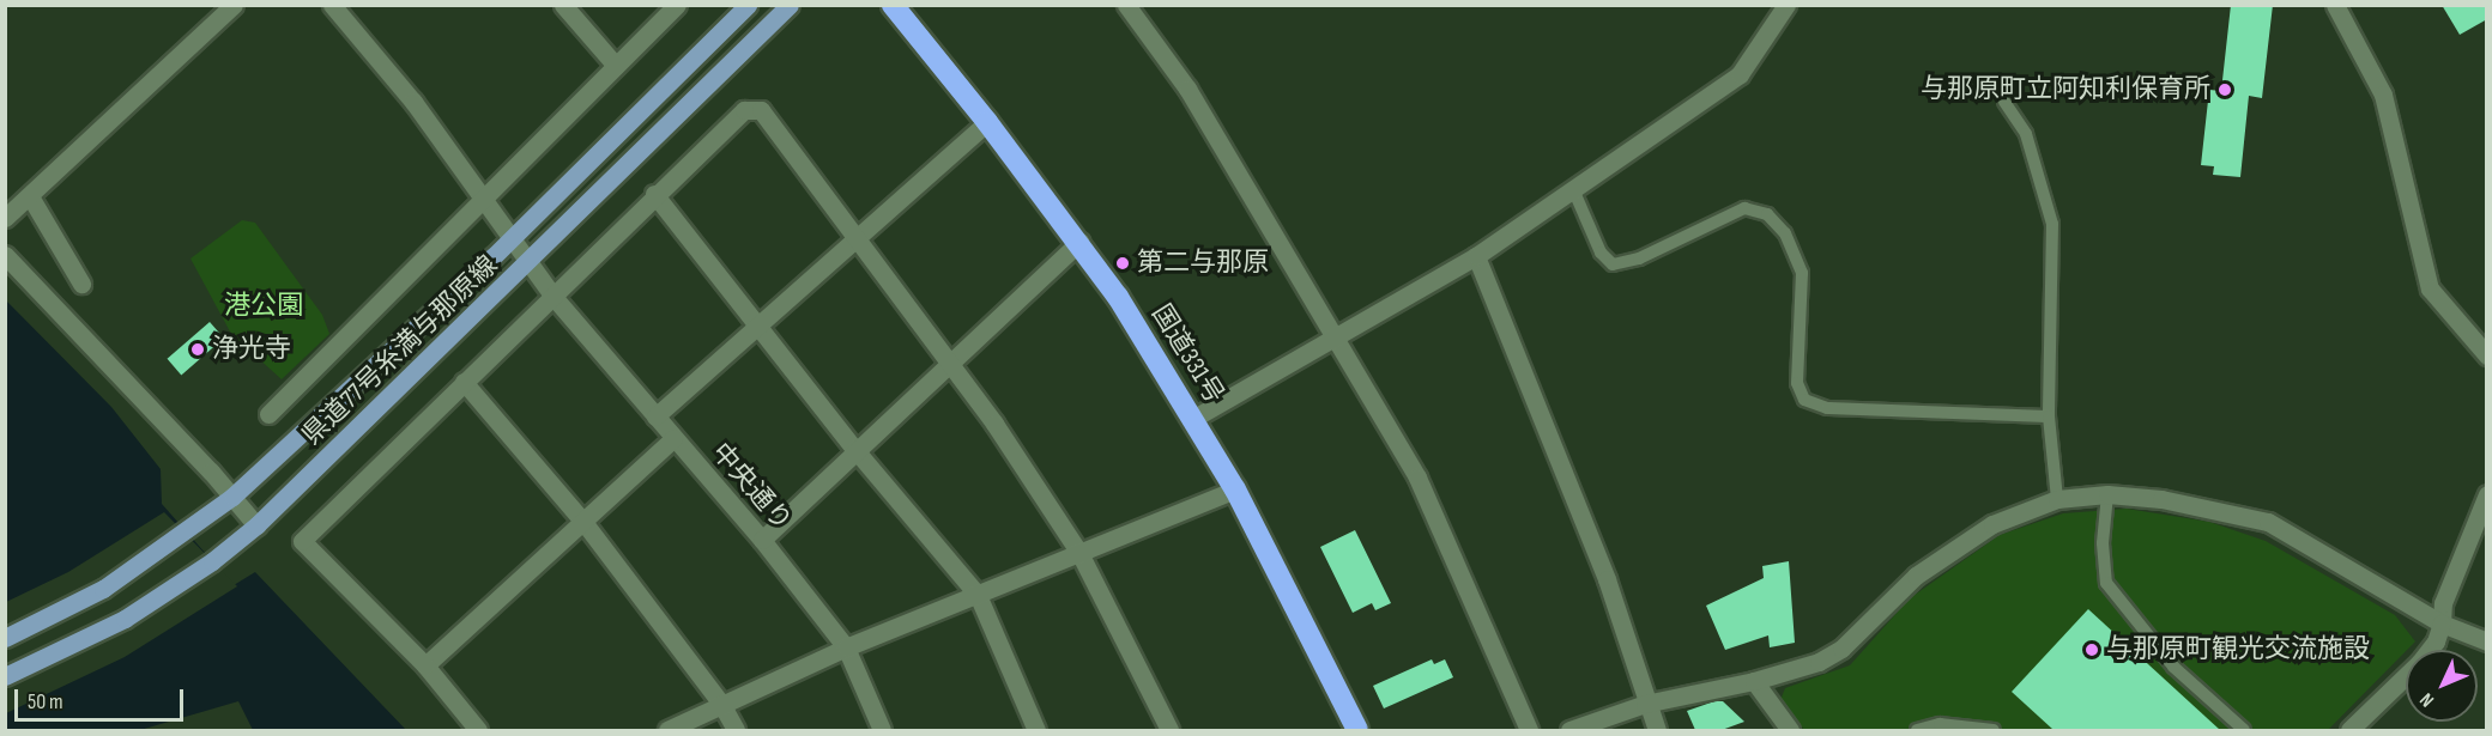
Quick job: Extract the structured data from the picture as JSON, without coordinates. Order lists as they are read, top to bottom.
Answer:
{
  "streets": {
    "highway": ["国道331号"],
    "main road": ["県道77号糸満与那原線"],
    "street": ["中央通り"]
  },
  "crossings": [
    ["県道77号糸満与那原線", "中央通り"]
  ],
  "parks": ["港公園"],
  "places": [
    "与那原町立阿知利保育所",
    "第二与那原",
    "浄光寺",
    "与那原町観光交流施設"
  ],
  "scale_bar": "50 m",
  "north": "bottom left"
}
